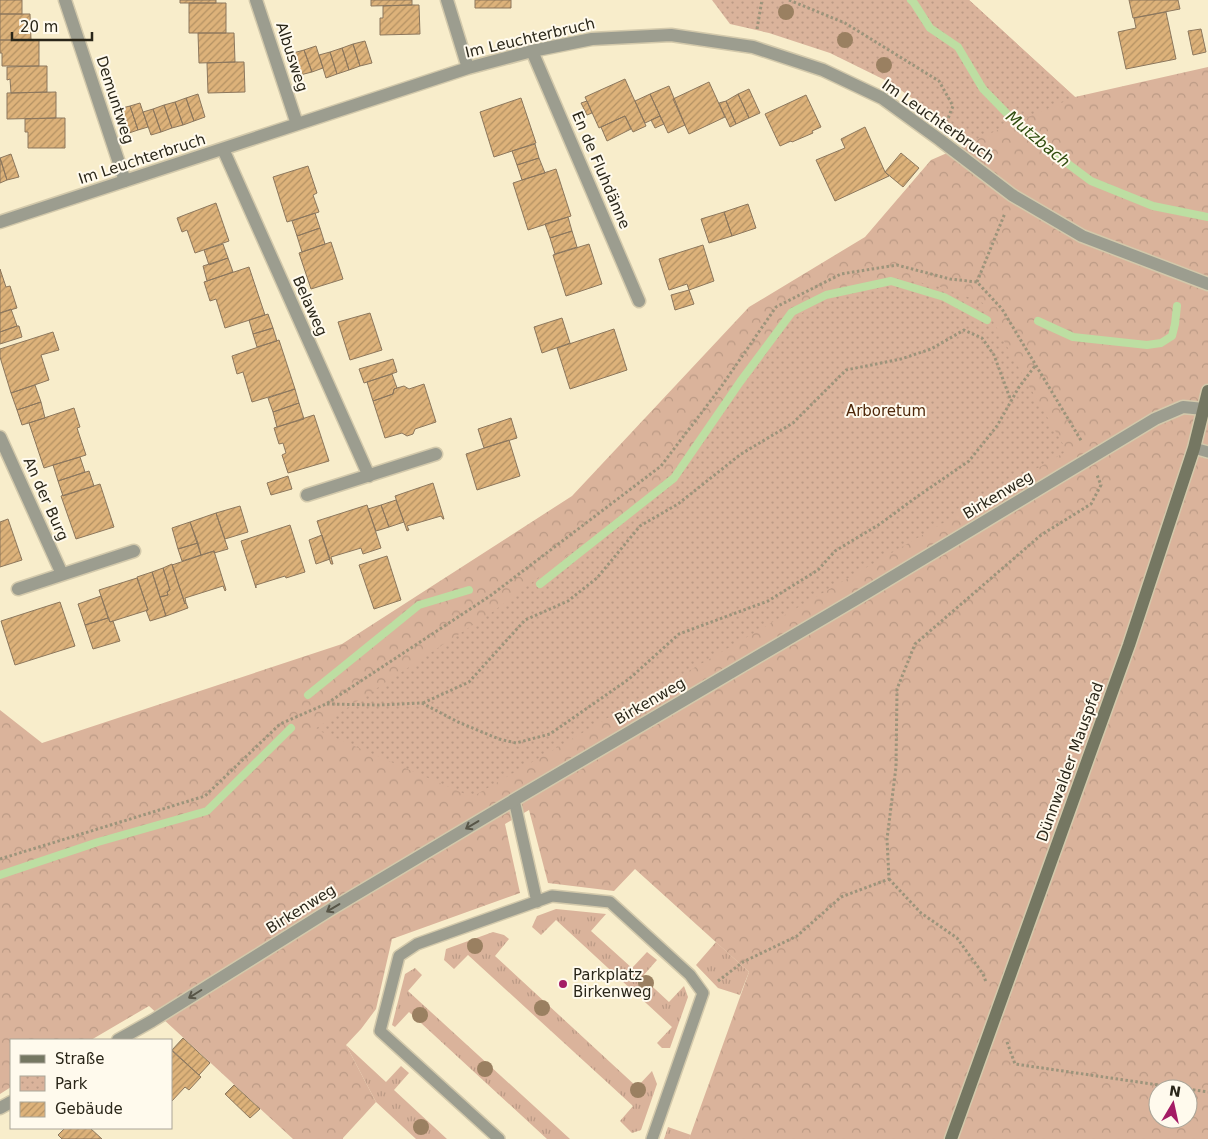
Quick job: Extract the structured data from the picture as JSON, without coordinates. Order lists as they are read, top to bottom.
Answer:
{
  "streets": {
    "main road": ["Dünnwalder Mauspfad"],
    "street": [
      "Im Leuchterbruch",
      "Albusweg",
      "Demuntweg",
      "En de Fluhdänne",
      "Belaweg",
      "Birkenweg",
      "An der Burg"
    ]
  },
  "crossings": [
    ["Im Leuchterbruch", "Albusweg"],
    ["Im Leuchterbruch", "Demuntweg"],
    ["Im Leuchterbruch", "En de Fluhdänne"],
    ["Im Leuchterbruch", "Belaweg"],
    ["Birkenweg", "Dünnwalder Mauspfad"]
  ],
  "one_way": ["Birkenweg"],
  "water": ["Mutzbach"],
  "parks": ["Arboretum"],
  "places": ["Parkplatz Birkenweg"],
  "legend": ["Straße", "Park", "Gebäude"],
  "scale_bar": "20 m",
  "north": "top"
}
